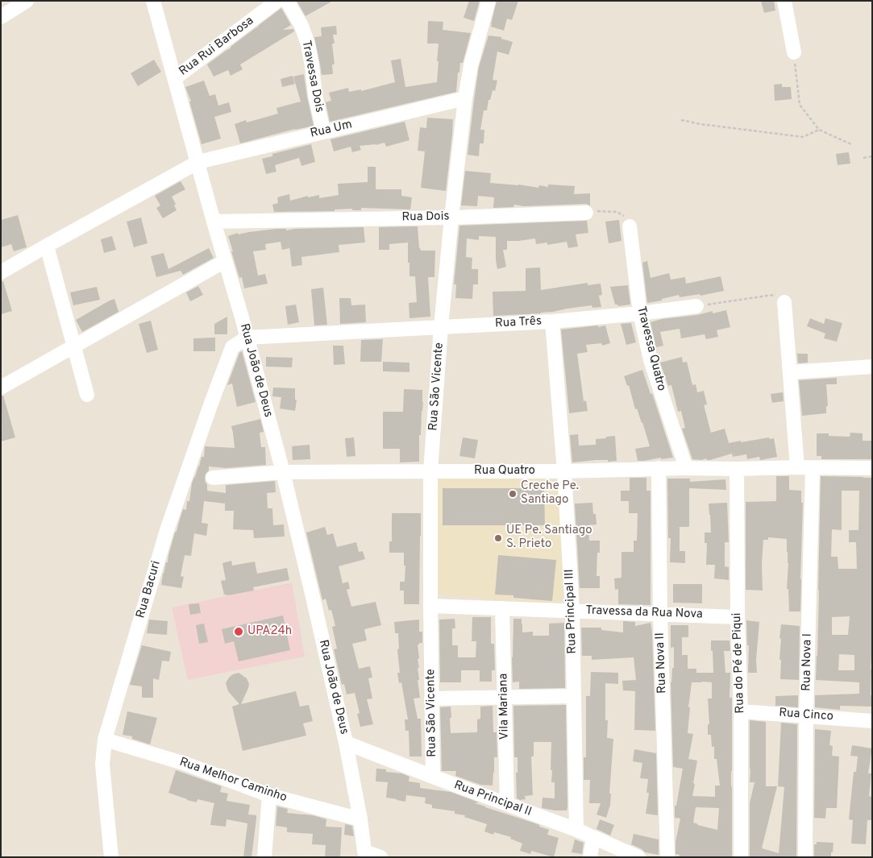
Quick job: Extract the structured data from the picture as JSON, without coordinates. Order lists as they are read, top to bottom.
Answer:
{
  "streets": {
    "street": [
      "Rua Rui Barbosa",
      "Travessa Dois",
      "Rua Um",
      "Rua Dois",
      "Rua Três",
      "Travessa Quatro",
      "Rua João de Deus",
      "Rua São Vicente",
      "Rua Quatro",
      "Rua Bacuri",
      "Rua Principal III",
      "Travessa da Rua Nova",
      "Rua Nova I",
      "Rua Nova II",
      "Rua do Pé de Piqui",
      "Vila Mariana",
      "Rua Cinco",
      "Rua Melhor Caminho",
      "Rua Principal II"
    ]
  },
  "crossings": [
    ["Rua Rui Barbosa", "Rua João de Deus"],
    ["Travessa Dois", "Rua Um"],
    ["Rua Um", "Rua João de Deus"],
    ["Rua Um", "Rua São Vicente"],
    ["Rua Dois", "Rua João de Deus"],
    ["Rua Dois", "Rua São Vicente"],
    ["Rua Três", "Travessa Quatro"],
    ["Rua Três", "Rua João de Deus"],
    ["Rua Três", "Rua São Vicente"],
    ["Rua Três", "Rua Bacuri"],
    ["Rua Três", "Rua Principal III"],
    ["Travessa Quatro", "Rua Quatro"],
    ["Rua João de Deus", "Rua Quatro"],
    ["Rua João de Deus", "Rua Bacuri"],
    ["Rua João de Deus", "Rua Melhor Caminho"],
    ["Rua João de Deus", "Rua Principal II"],
    ["Rua São Vicente", "Rua Quatro"],
    ["Rua São Vicente", "Travessa da Rua Nova"],
    ["Rua São Vicente", "Rua Principal II"],
    ["Rua Quatro", "Rua Principal III"],
    ["Rua Quatro", "Rua Nova I"],
    ["Rua Quatro", "Rua Nova II"],
    ["Rua Quatro", "Rua do Pé de Piqui"],
    ["Rua Bacuri", "Rua Melhor Caminho"],
    ["Rua Principal III", "Travessa da Rua Nova"],
    ["Rua Principal III", "Rua Principal II"],
    ["Travessa da Rua Nova", "Rua Nova II"],
    ["Travessa da Rua Nova", "Rua do Pé de Piqui"],
    ["Travessa da Rua Nova", "Vila Mariana"],
    ["Rua Nova I", "Rua Cinco"],
    ["Rua do Pé de Piqui", "Rua Cinco"],
    ["Vila Mariana", "Rua Principal II"]
  ],
  "places": ["Creche Pe. Santiago", "UE Pe. Santiago S. Prieto", "UPA24h"]
}
